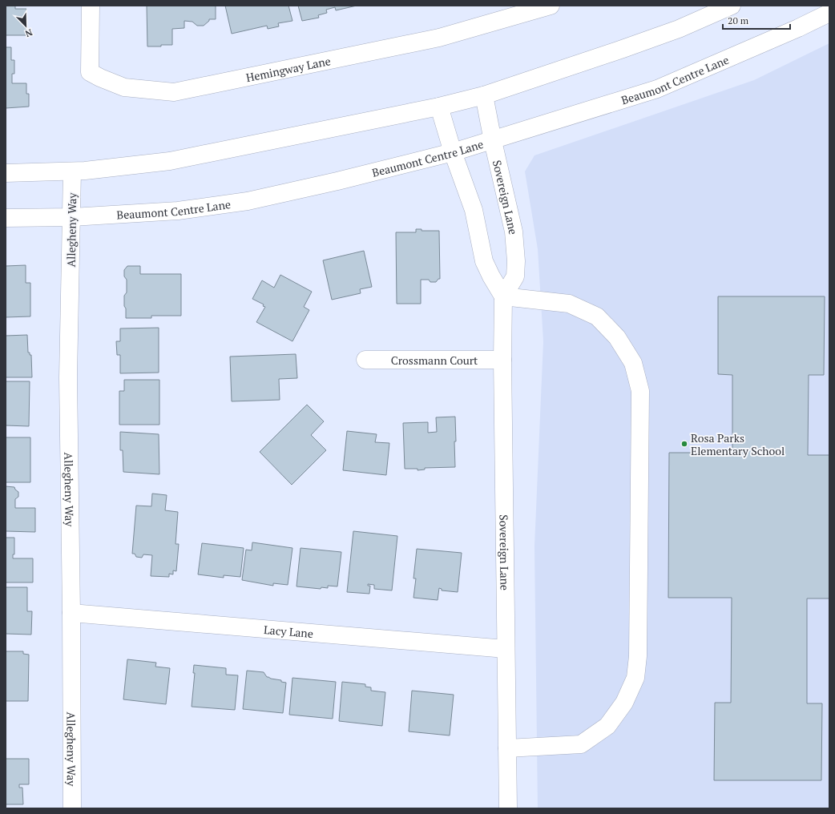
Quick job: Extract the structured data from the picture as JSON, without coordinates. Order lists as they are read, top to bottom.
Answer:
{
  "streets": {
    "street": [
      "Hemingway Lane",
      "Beaumont Centre Lane",
      "Sovereign Lane",
      "Allegheny Way",
      "Crossmann Court",
      "Lacy Lane"
    ]
  },
  "crossings": [
    ["Beaumont Centre Lane", "Sovereign Lane"],
    ["Beaumont Centre Lane", "Allegheny Way"],
    ["Sovereign Lane", "Crossmann Court"],
    ["Sovereign Lane", "Lacy Lane"],
    ["Allegheny Way", "Lacy Lane"]
  ],
  "places": ["Rosa Parks Elementary School"],
  "scale_bar": "20 m",
  "north": "bottom right"
}
